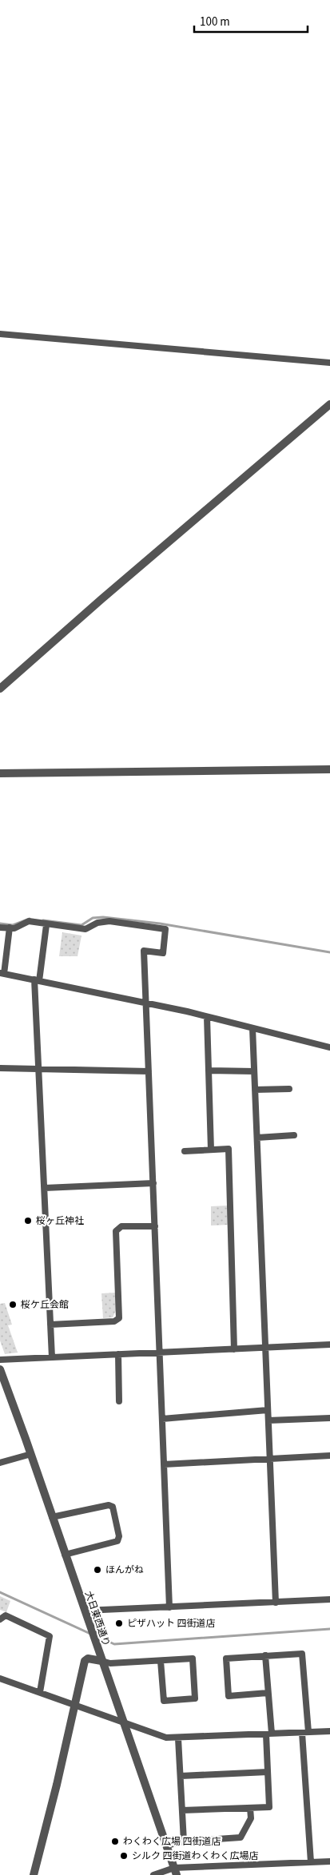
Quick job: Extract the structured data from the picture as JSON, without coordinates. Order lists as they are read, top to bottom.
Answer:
{
  "streets": {
    "street": ["大日東西通り"]
  },
  "places": [
    "桜ヶ丘神社",
    "桜ケ丘会館",
    "ほんがね",
    "ピザハット 四街道店",
    "わくわく広場 四街道店",
    "シルク 四街道わくわく広場店"
  ],
  "scale_bar": "100 m"
}
